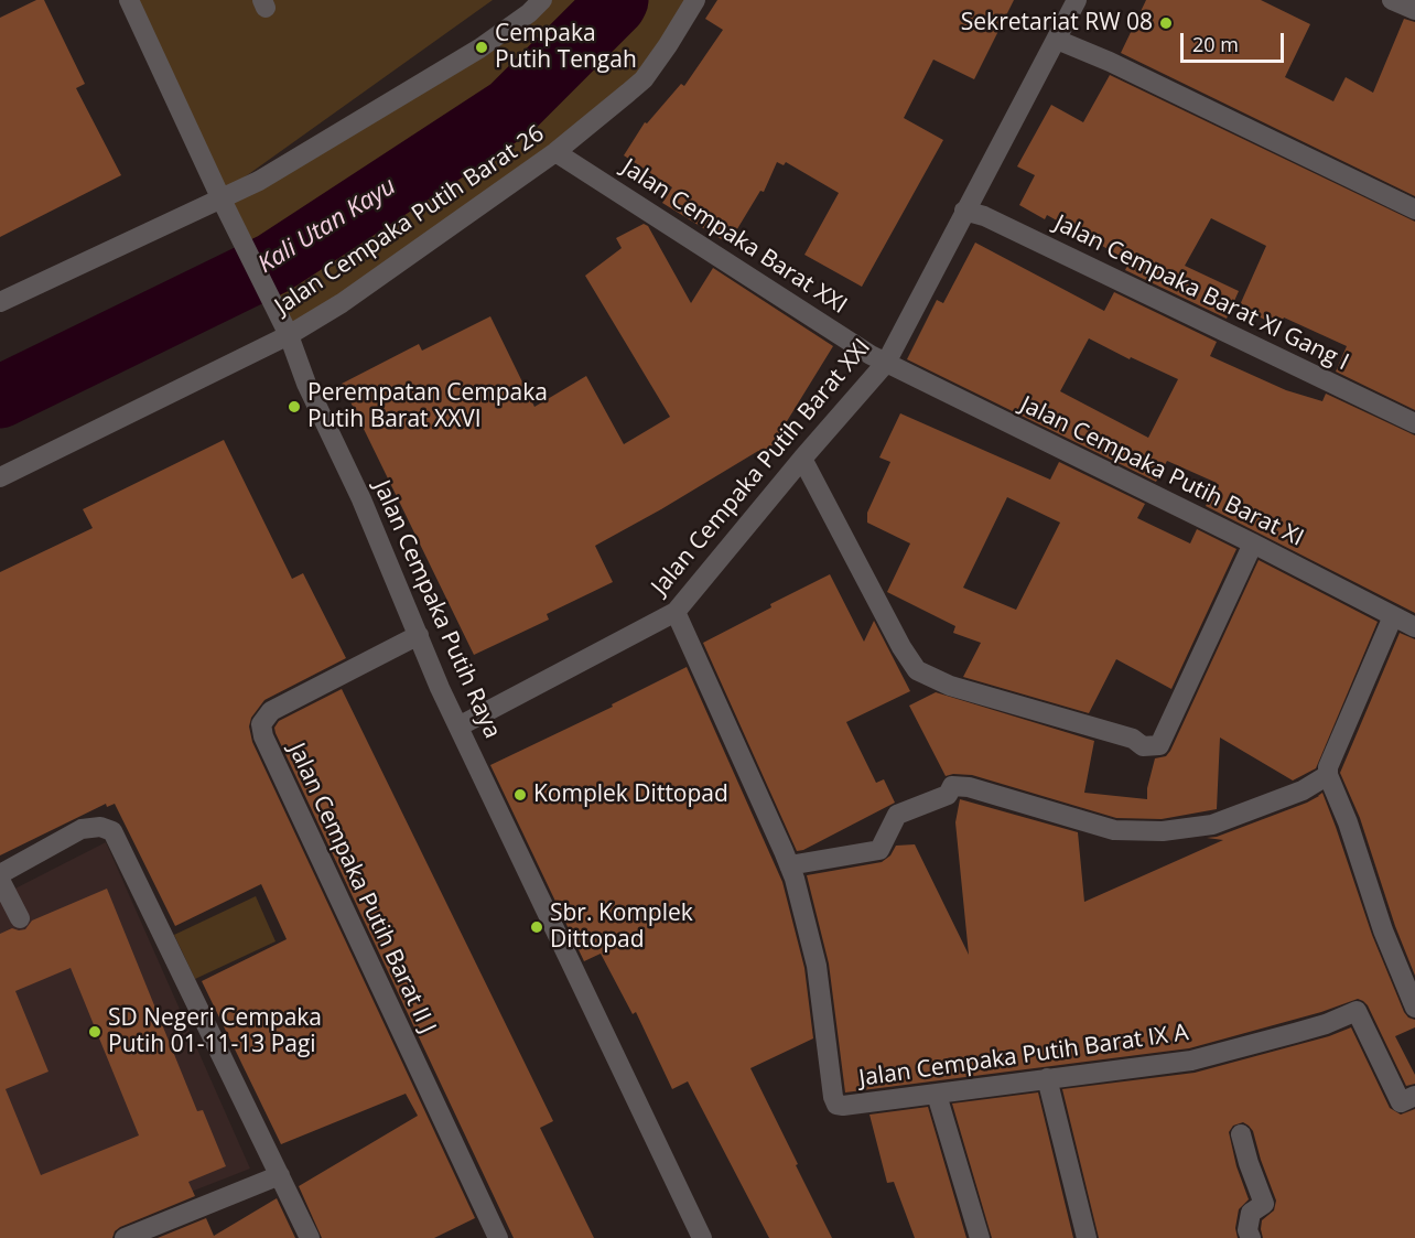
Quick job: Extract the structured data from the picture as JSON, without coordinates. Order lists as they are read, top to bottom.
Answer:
{
  "streets": {
    "street": [
      "Jalan Cempaka Putih Barat 26",
      "Jalan Cempaka Barat XXI",
      "Jalan Cempaka Barat XI Gang I",
      "Jalan Cempaka Putih Barat XXI",
      "Jalan Cempaka Putih Barat XI",
      "Jalan Cempaka Putih Raya",
      "Jalan Cempaka Putih Barat II J",
      "Jalan Cempaka Putih Barat IX A"
    ]
  },
  "crossings": [
    ["Jalan Cempaka Putih Barat 26", "Jalan Cempaka Barat XXI"],
    ["Jalan Cempaka Putih Barat 26", "Jalan Cempaka Putih Raya"],
    ["Jalan Cempaka Barat XXI", "Jalan Cempaka Putih Barat XXI"],
    ["Jalan Cempaka Barat XXI", "Jalan Cempaka Putih Barat XI"],
    ["Jalan Cempaka Barat XI Gang I", "Jalan Cempaka Putih Barat XXI"],
    ["Jalan Cempaka Putih Barat XXI", "Jalan Cempaka Putih Barat XI"],
    ["Jalan Cempaka Putih Barat XXI", "Jalan Cempaka Putih Raya"],
    ["Jalan Cempaka Putih Barat XXI", "Jalan Cempaka Putih Barat IX A"],
    ["Jalan Cempaka Putih Raya", "Jalan Cempaka Putih Barat II J"]
  ],
  "water": ["Kali Utan Kayu"],
  "places": [
    "Sekretariat RW 08",
    "Cempaka Putih Tengah",
    "Perempatan Cempaka Putih Barat XXVI",
    "Komplek Dittopad",
    "Sbr. Komplek Dittopad",
    "SD Negeri Cempaka Putih 01-11-13 Pagi"
  ],
  "scale_bar": "20 m"
}
